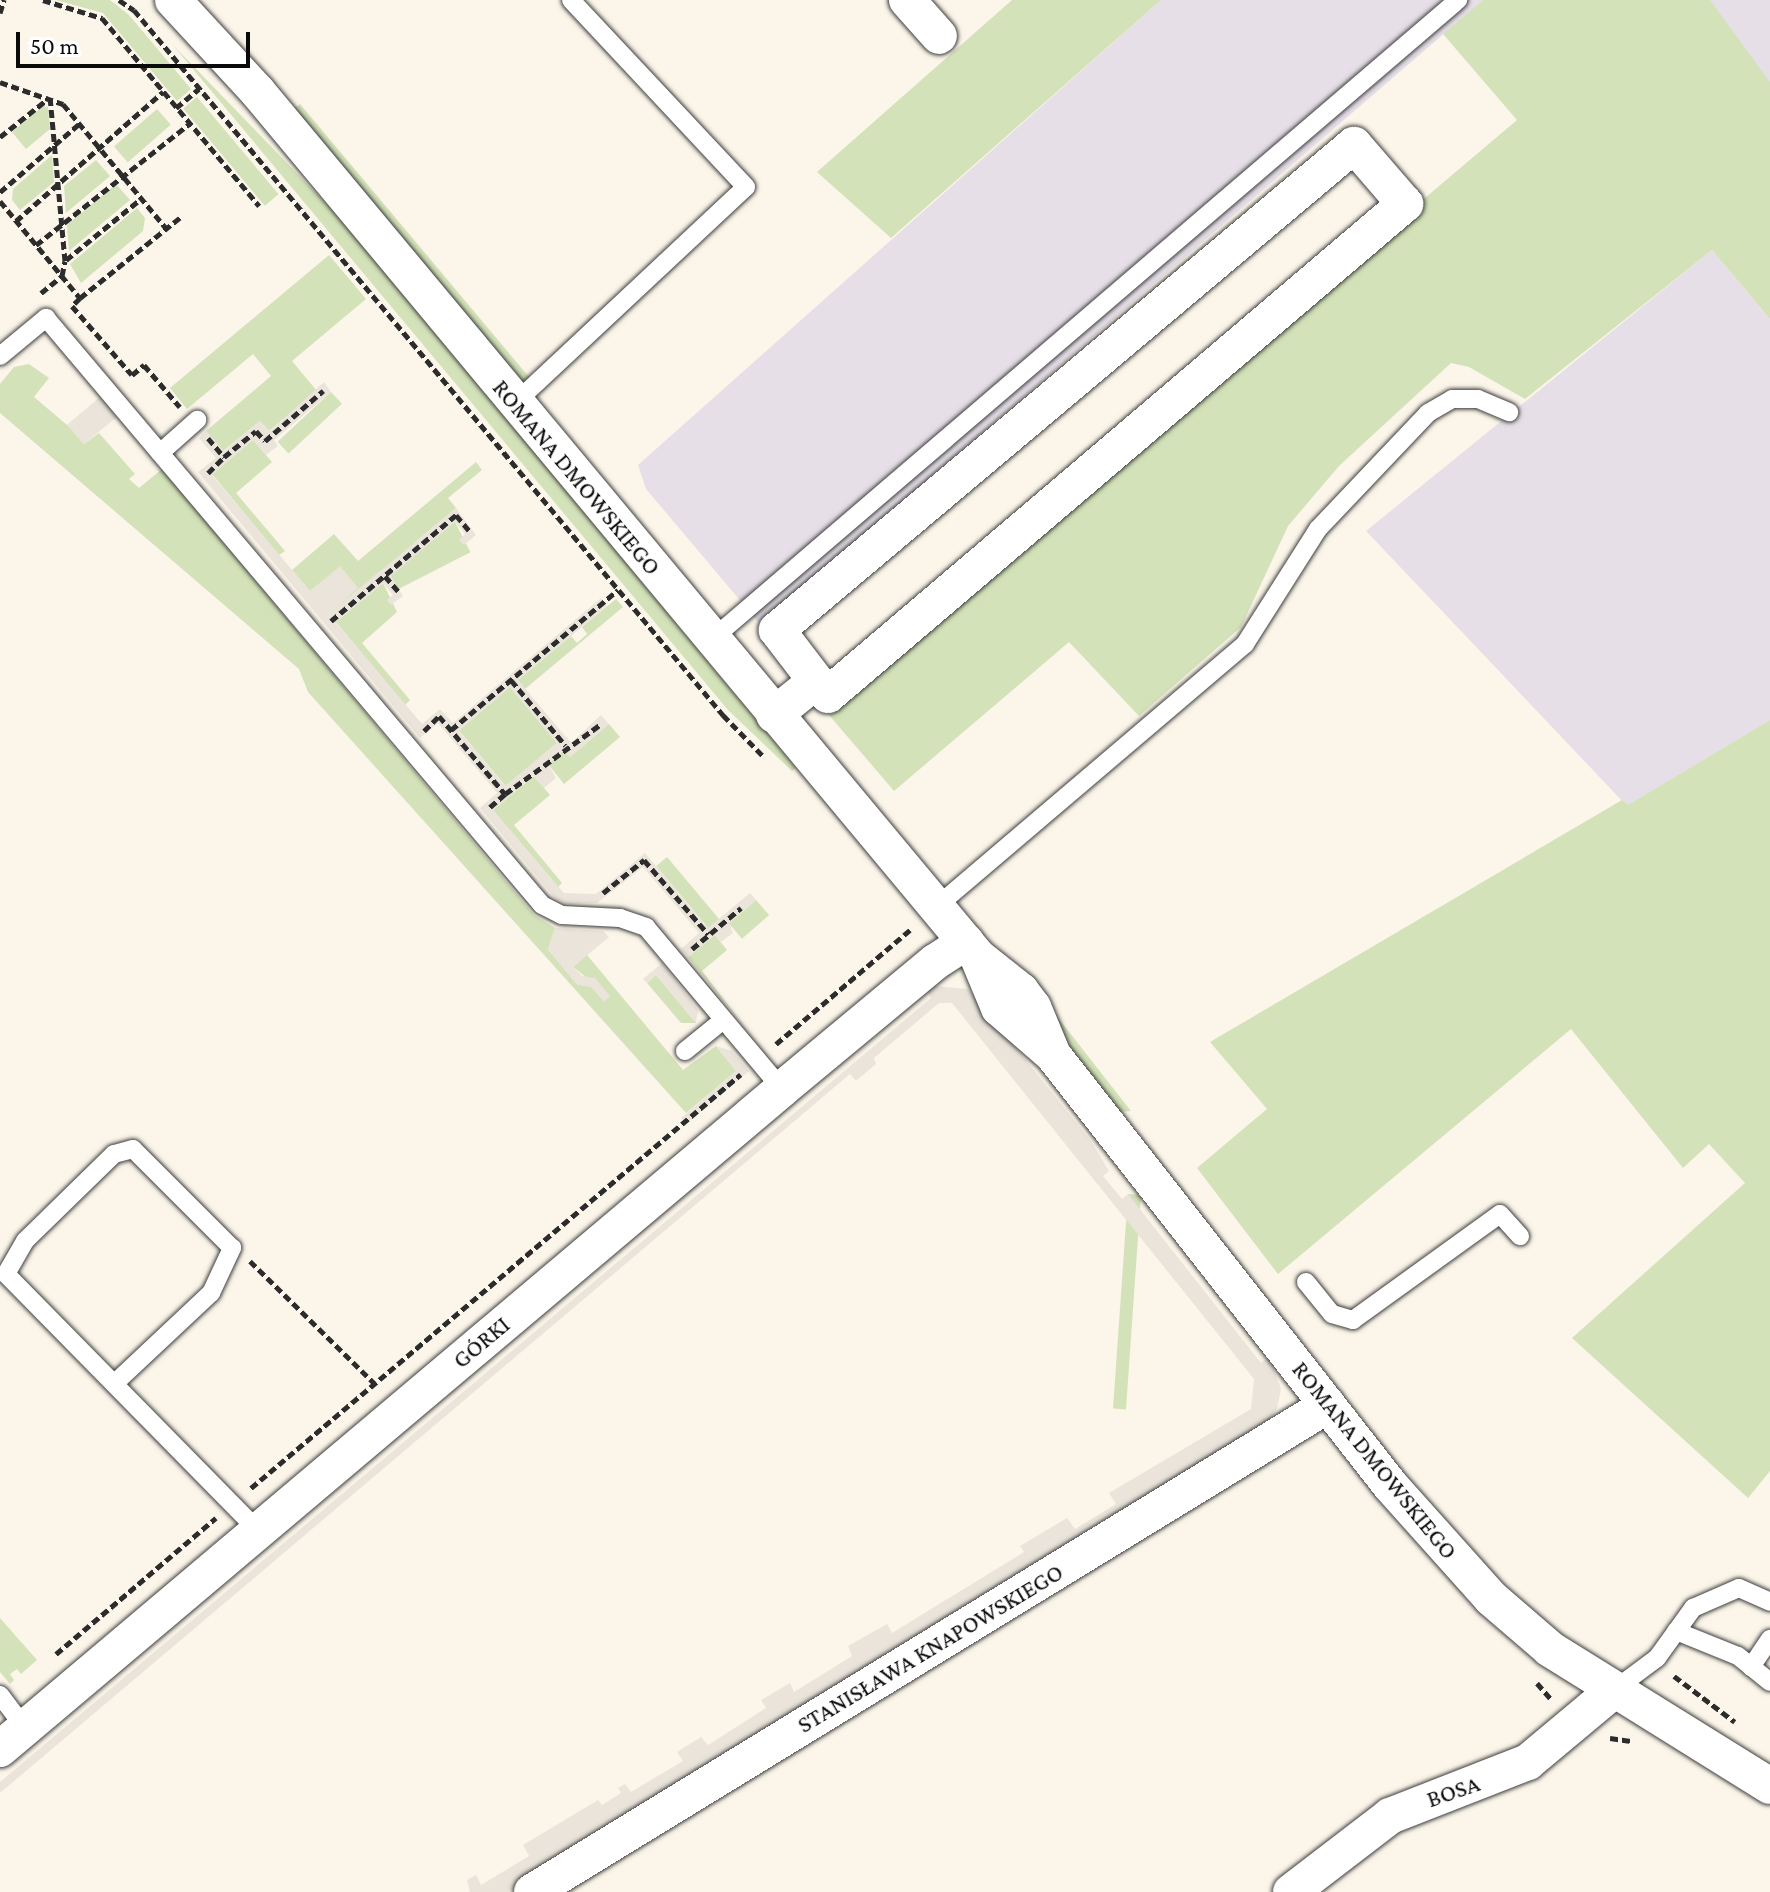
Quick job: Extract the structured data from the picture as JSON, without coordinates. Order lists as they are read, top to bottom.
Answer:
{
  "streets": {
    "street": [
      "ROMANA DMOWSKIEGO",
      "GÓRKI",
      "STANISŁAWA KNAPOWSKIEGO",
      "BOSA"
    ]
  },
  "crossings": [
    ["ROMANA DMOWSKIEGO", "GÓRKI"],
    ["ROMANA DMOWSKIEGO", "STANISŁAWA KNAPOWSKIEGO"],
    ["ROMANA DMOWSKIEGO", "BOSA"]
  ],
  "scale_bar": "50 m"
}
